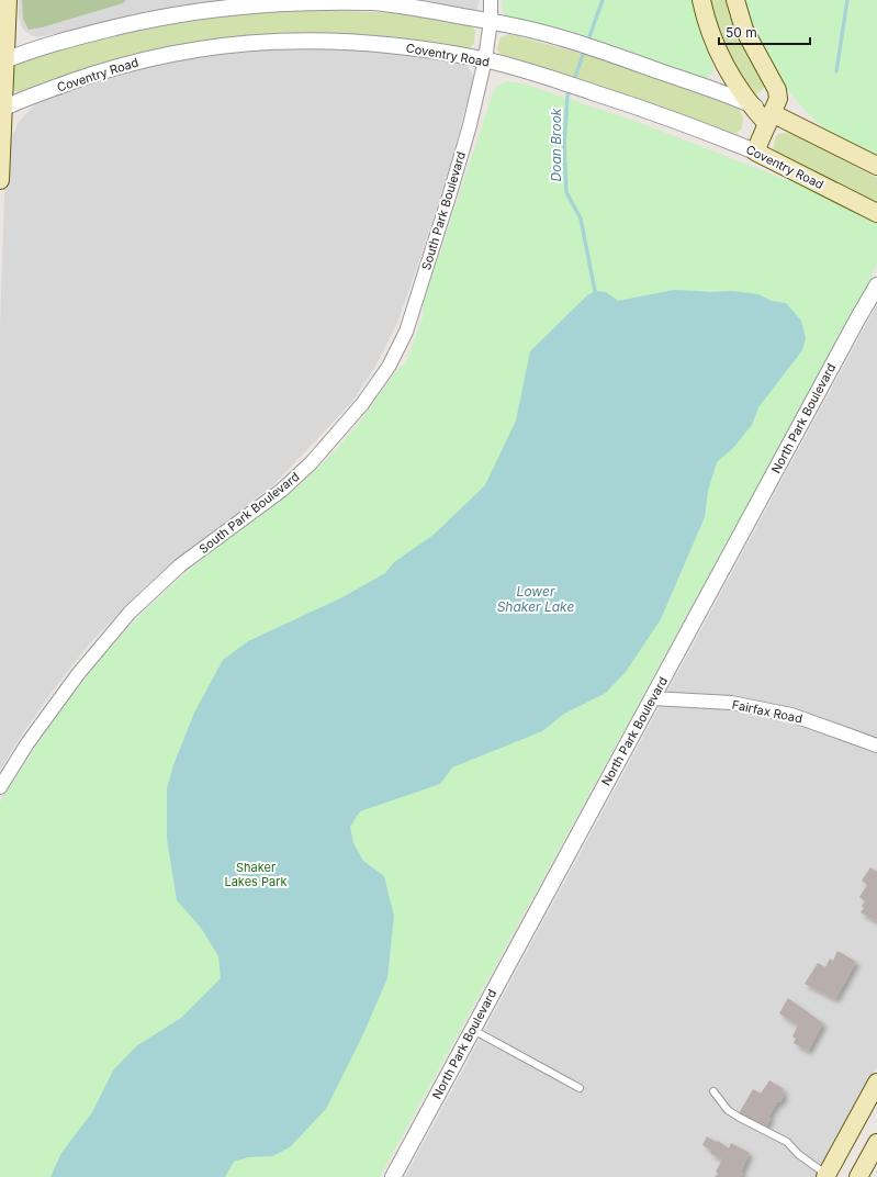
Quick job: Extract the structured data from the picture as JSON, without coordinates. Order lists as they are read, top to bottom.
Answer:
{
  "streets": {
    "main road": ["Coventry Road"],
    "street": ["South Park Boulevard", "North Park Boulevard", "Fairfax Road"]
  },
  "crossings": [
    ["Coventry Road", "South Park Boulevard"],
    ["North Park Boulevard", "Fairfax Road"]
  ],
  "water": ["Doan Brook", "Lower Shaker Lake"],
  "parks": ["Shaker Lakes Park"],
  "scale_bar": "50 m"
}
